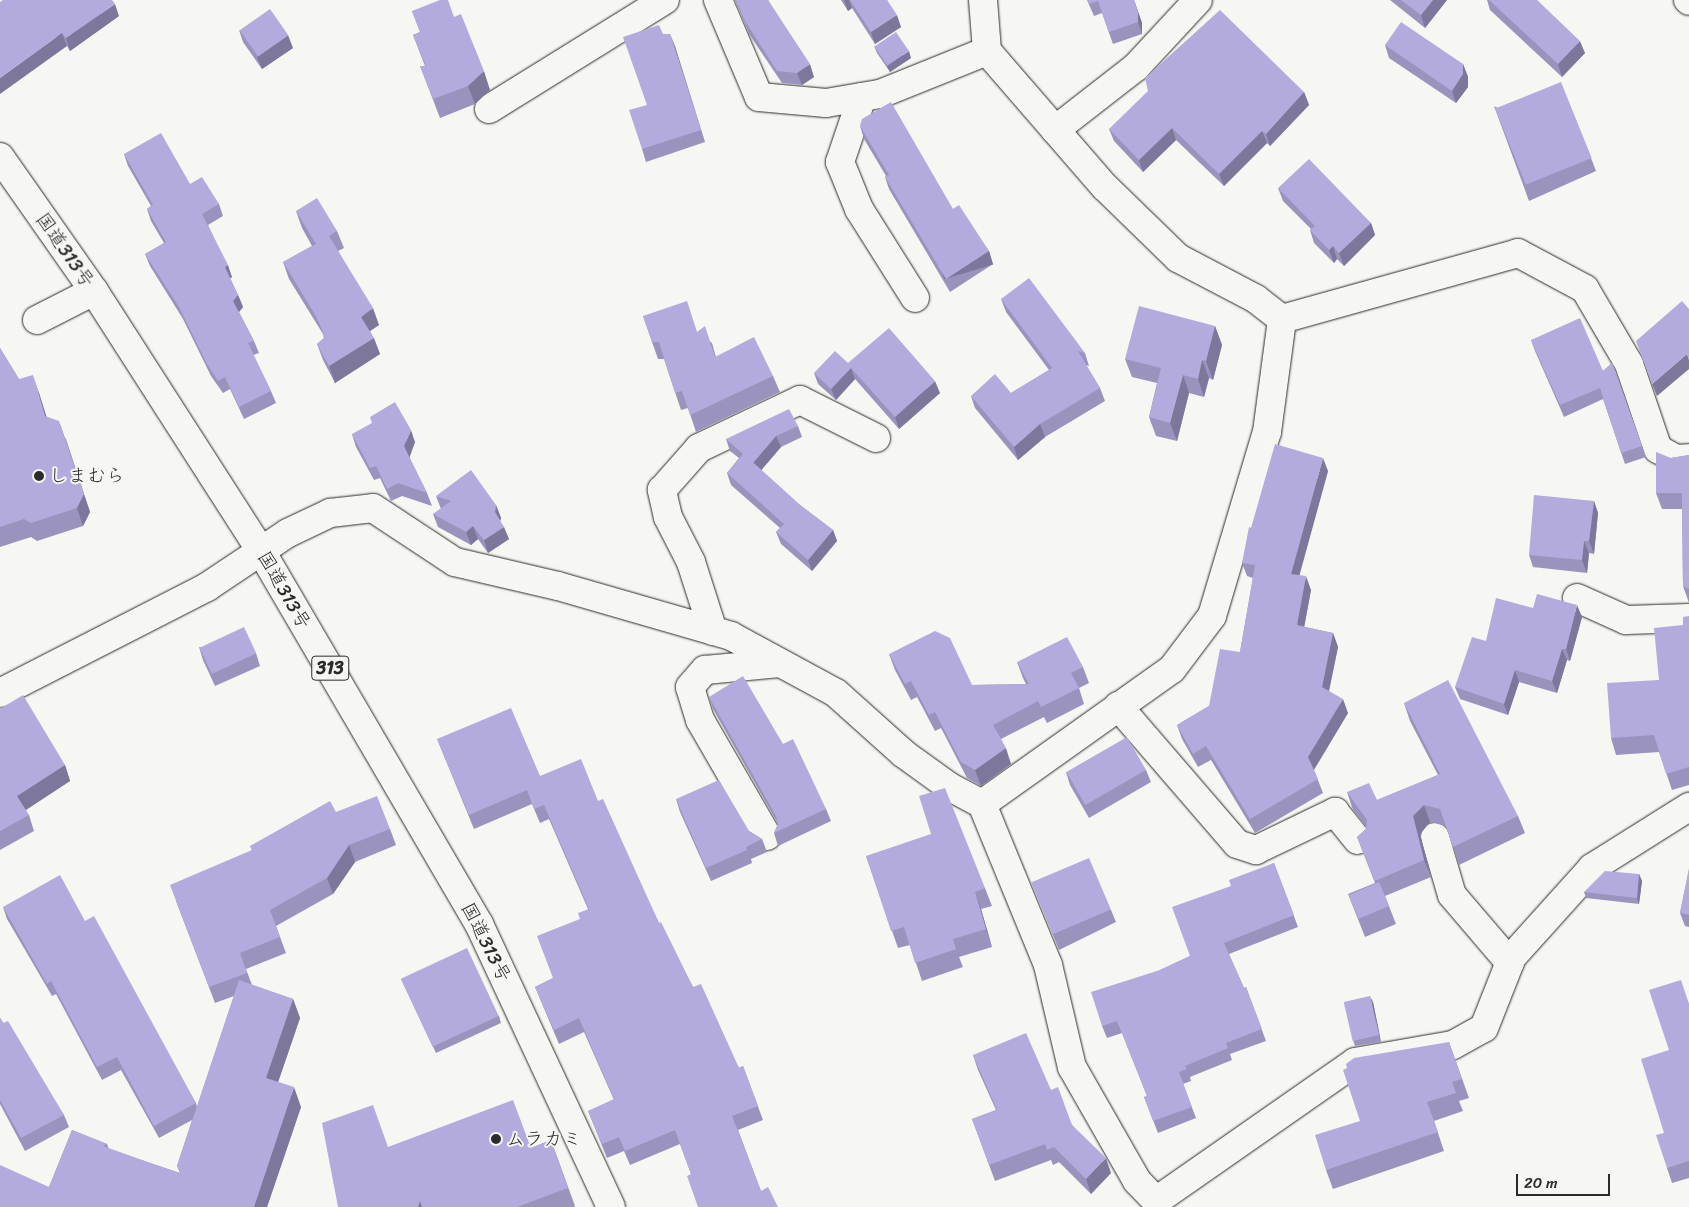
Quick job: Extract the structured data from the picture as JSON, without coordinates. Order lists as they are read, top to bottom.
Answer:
{
  "streets": {
    "main road": ["国道313号", "313"]
  },
  "places": ["しまむら", "ムラカミ"],
  "scale_bar": "20 m"
}
